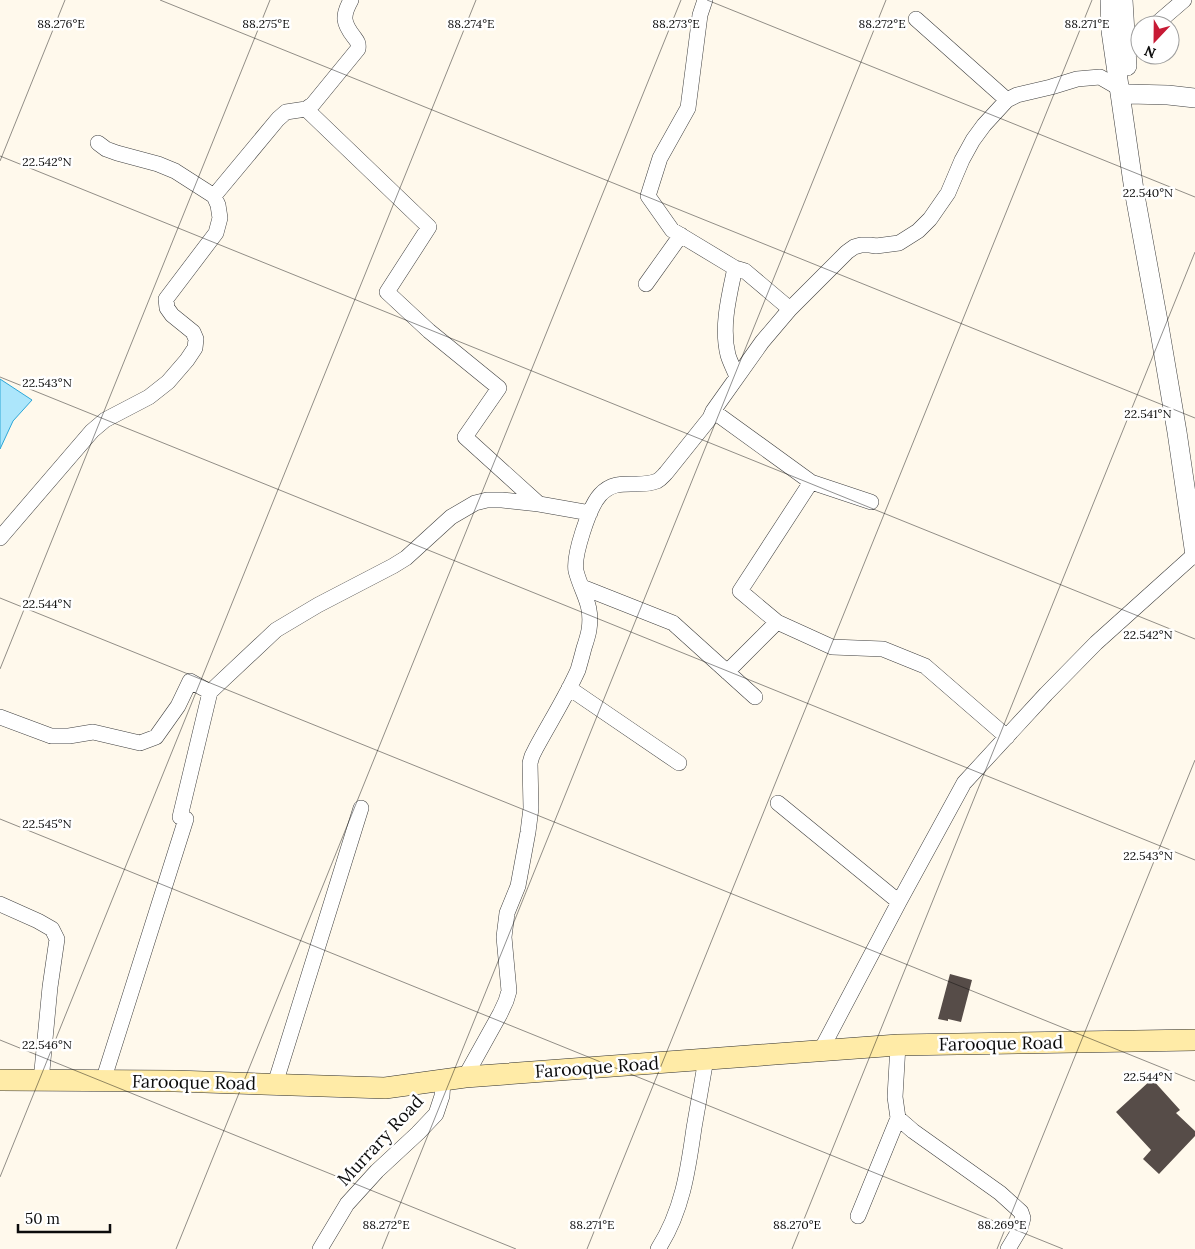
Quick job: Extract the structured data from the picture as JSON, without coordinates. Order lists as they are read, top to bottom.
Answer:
{
  "streets": {
    "main road": ["Farooque Road"],
    "street": ["Murrary Road"]
  },
  "crossings": [
    ["Farooque Road", "Murrary Road"]
  ],
  "scale_bar": "50 m",
  "north": "bottom",
  "coordinates": [
    "88.275°E",
    "88.273°E",
    "88.276°E",
    "88.274°E",
    "88.272°E",
    "88.271°E",
    "22.542°N",
    "22.540°N",
    "22.543°N",
    "22.541°N",
    "22.544°N",
    "22.545°N",
    "22.546°N",
    "88.270°E",
    "88.269°E"
  ]
}
